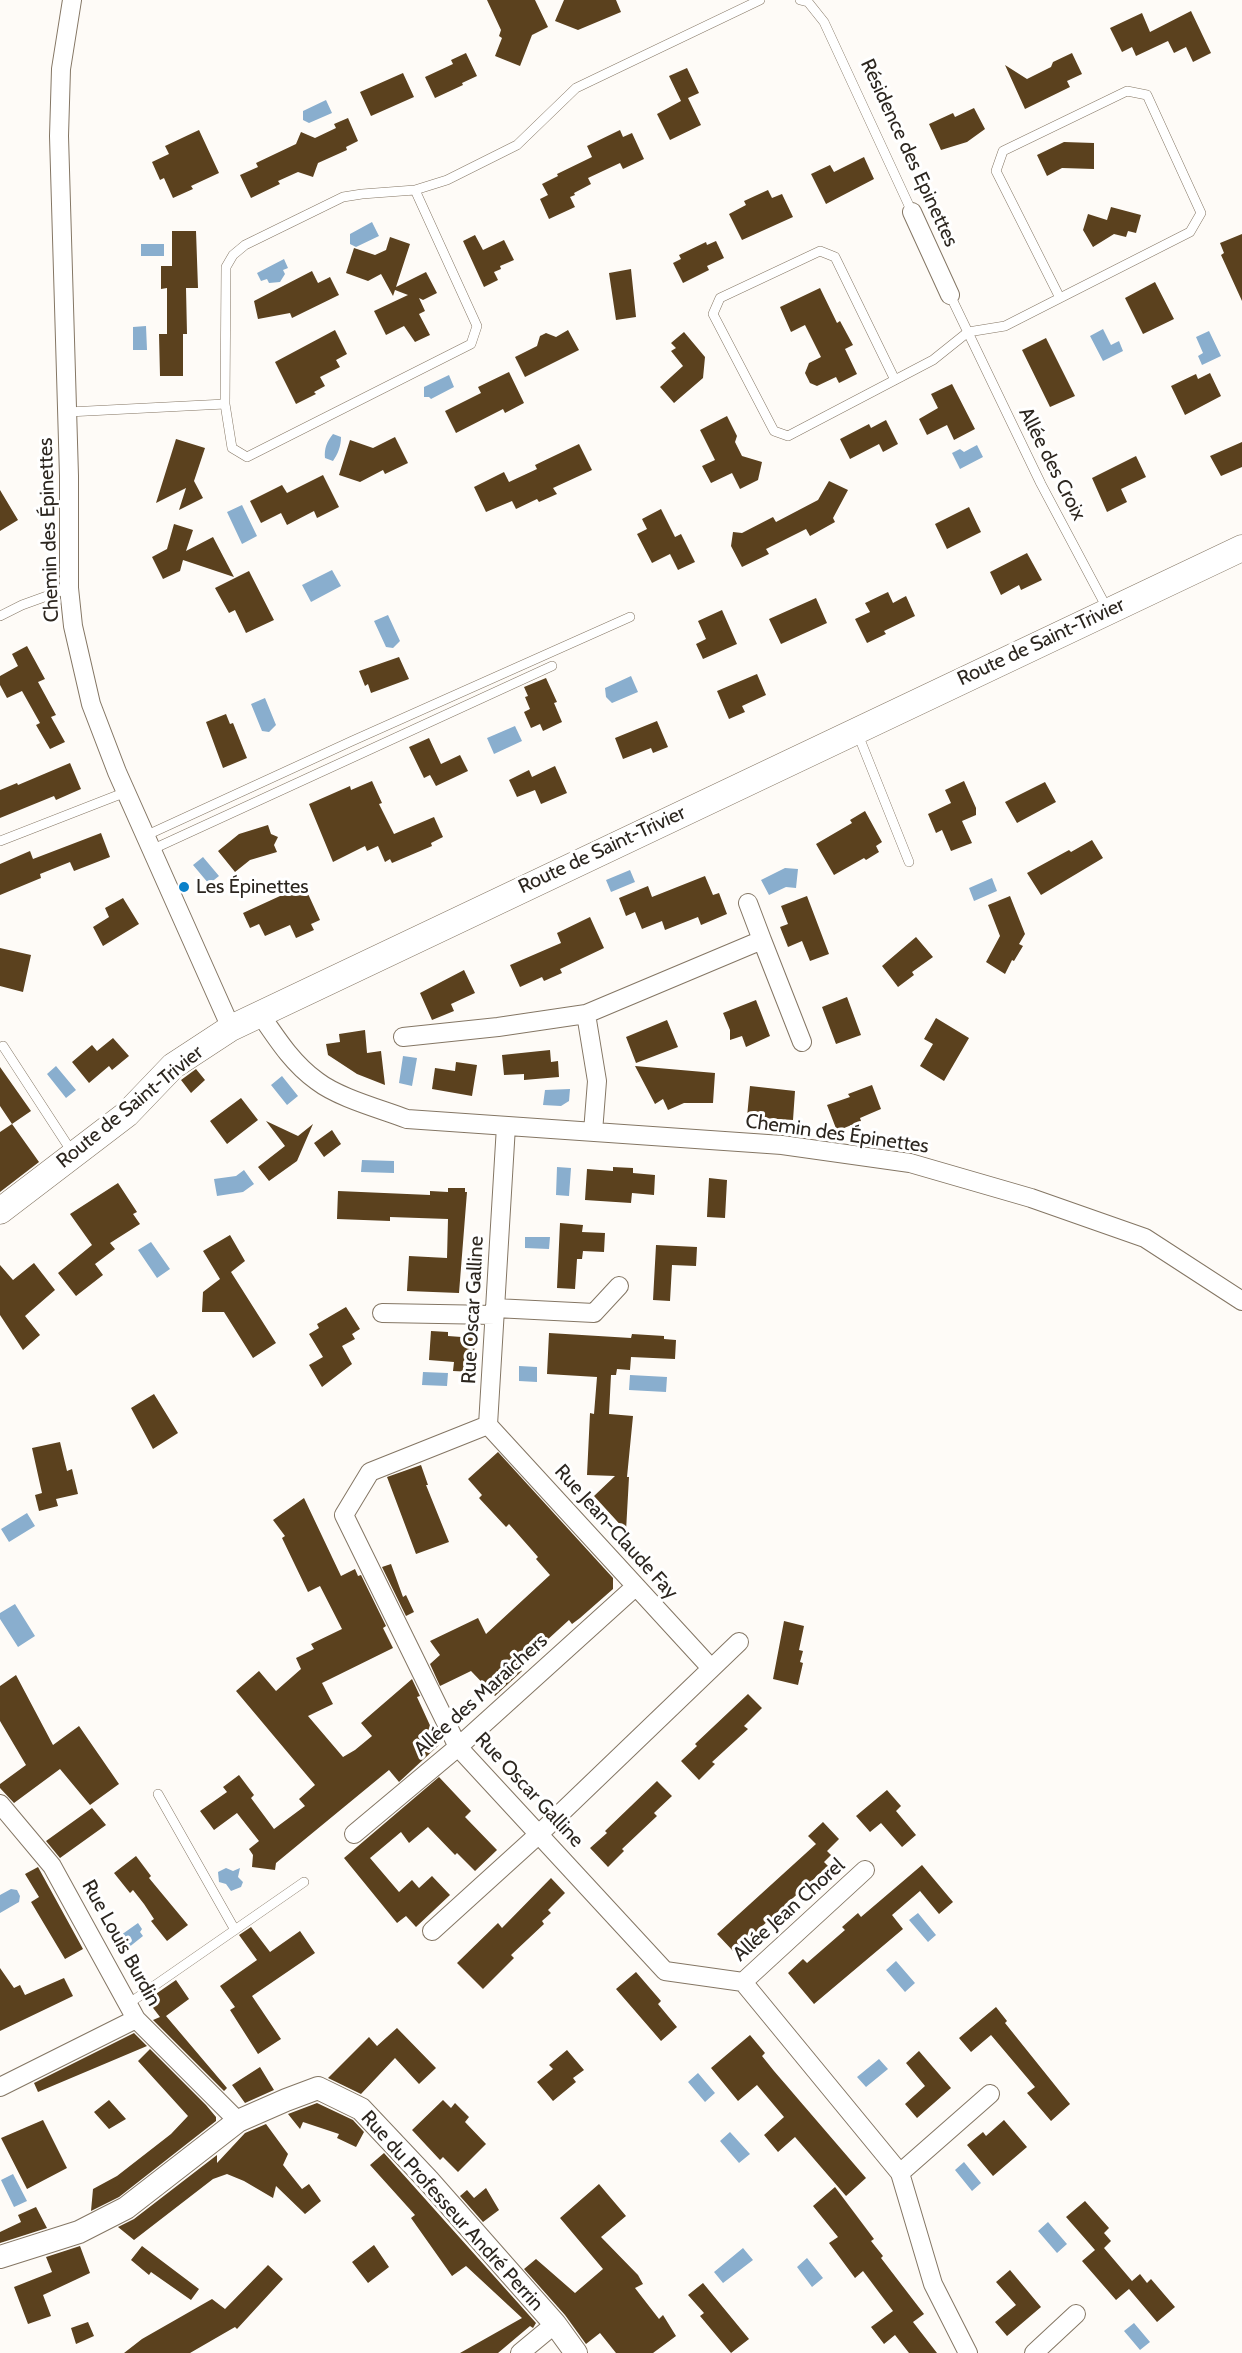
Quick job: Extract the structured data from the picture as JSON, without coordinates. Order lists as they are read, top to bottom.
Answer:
{
  "streets": {
    "main road": ["Route de Saint-Trivier"],
    "street": [
      "Résidence des Epinettes",
      "Chemin des Épinettes",
      "Rue Oscar Galline",
      "Rue Jean-Claude Fay",
      "Allée des Maraîchers",
      "Allée Jean Chorel",
      "Rue Louis Burdin",
      "Rue du Professeur André Perrin"
    ],
    "lane": ["Allée des Croix"]
  },
  "crossings": [
    ["Résidence des Epinettes", "Allée des Croix"],
    ["Allée des Croix", "Route de Saint-Trivier"],
    ["Chemin des Épinettes", "Route de Saint-Trivier"],
    ["Chemin des Épinettes", "Rue Oscar Galline"],
    ["Rue Oscar Galline", "Rue Jean-Claude Fay"],
    ["Rue Oscar Galline", "Allée des Maraîchers"],
    ["Rue Oscar Galline", "Allée Jean Chorel"],
    ["Rue Jean-Claude Fay", "Allée des Maraîchers"],
    ["Rue Louis Burdin", "Rue du Professeur André Perrin"]
  ],
  "places": ["Les Épinettes"]
}
